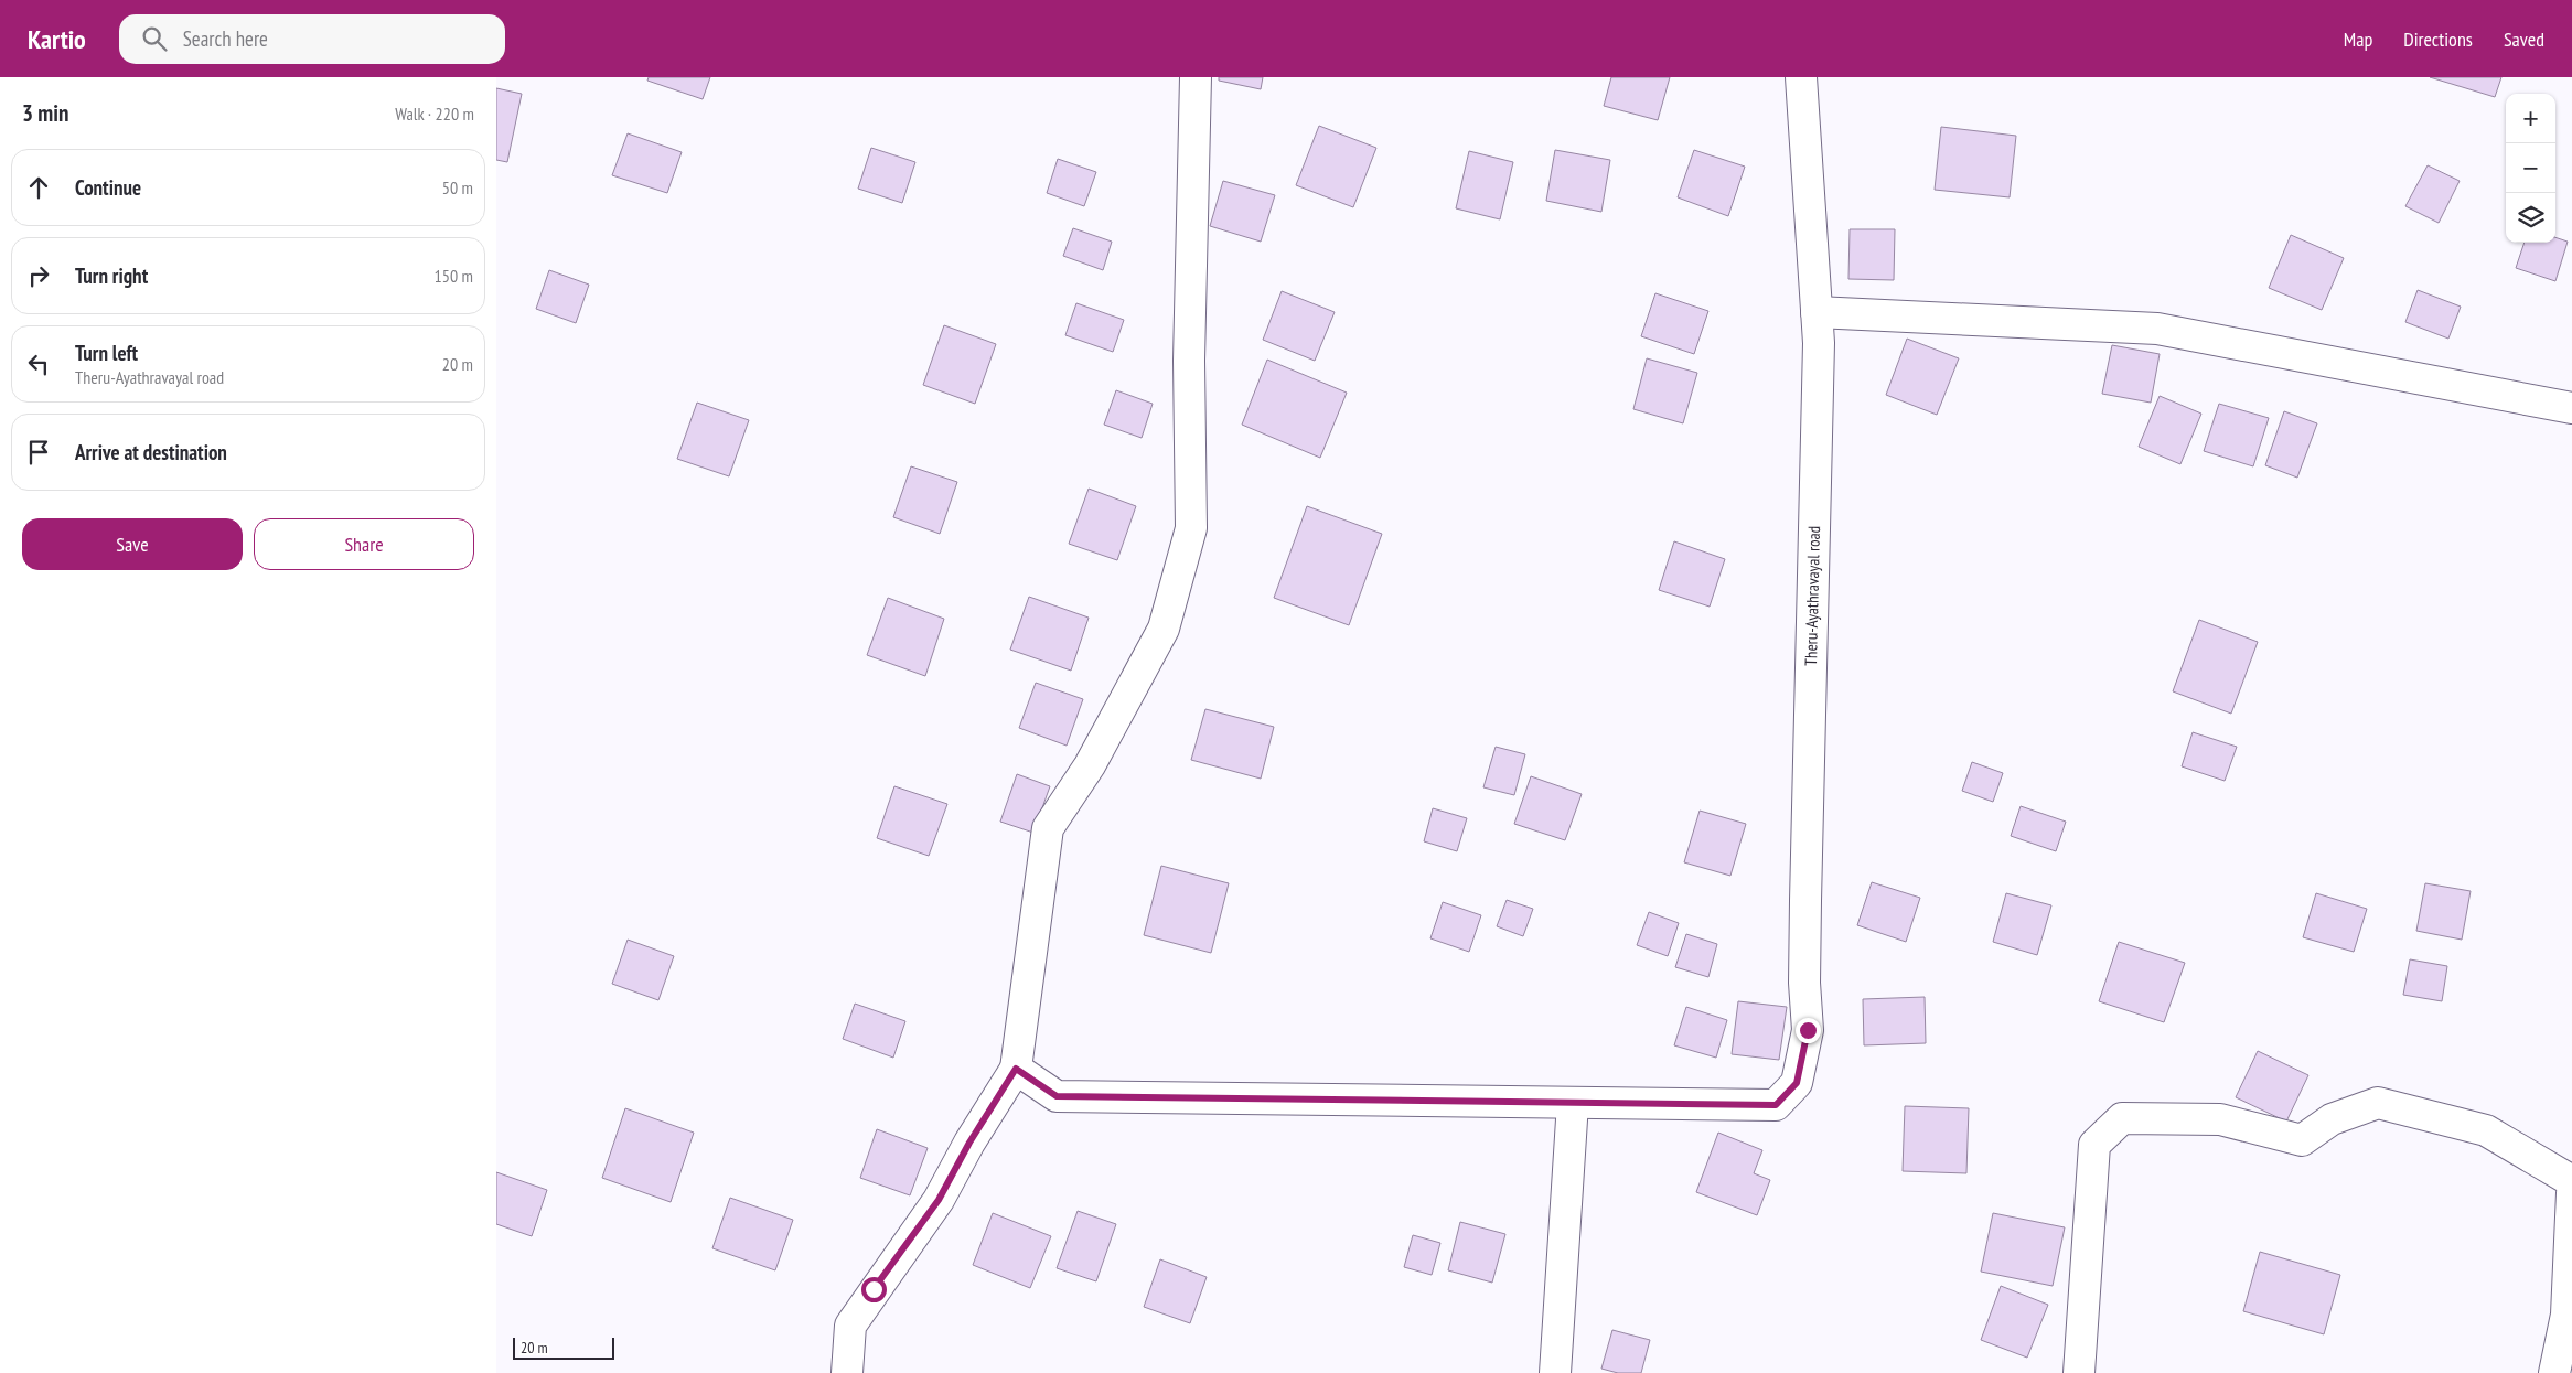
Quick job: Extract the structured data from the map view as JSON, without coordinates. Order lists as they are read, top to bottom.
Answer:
{
  "streets": {
    "street": ["Theru-Ayathravayal road"]
  },
  "scale_bar": "20 m",
  "page": {
    "header": "Kartio",
    "search": "Search here",
    "nav": ["Map", "Directions", "Saved"],
    "heading": ["3 min", "Walk · 220 m"],
    "map_buttons": ["+", "−"],
    "list": [
      ["Continue", "50 m"],
      ["Turn right", "150 m"],
      ["Turn left", "Theru-Ayathravayal road", "20 m"],
      "Arrive at destination"
    ],
    "buttons": ["Save", "Share"],
    "scale": "20 m"
  }
}
